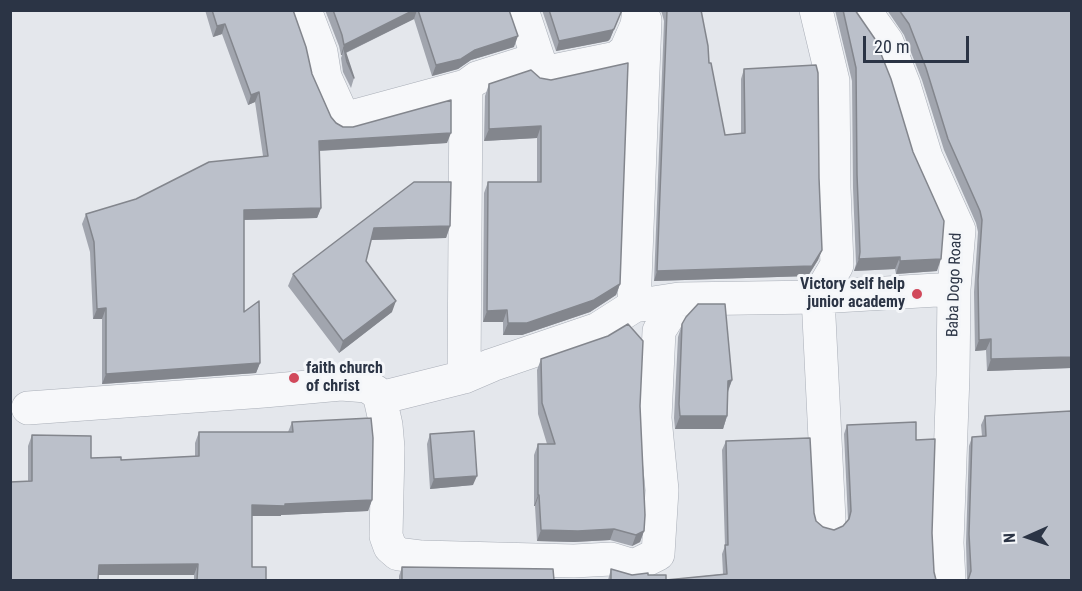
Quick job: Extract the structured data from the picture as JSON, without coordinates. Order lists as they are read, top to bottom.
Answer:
{
  "streets": {
    "street": ["Baba Dogo Road"]
  },
  "places": ["Victory self help junior academy", "faith church of christ"],
  "scale_bar": "20 m",
  "north": "left"
}
